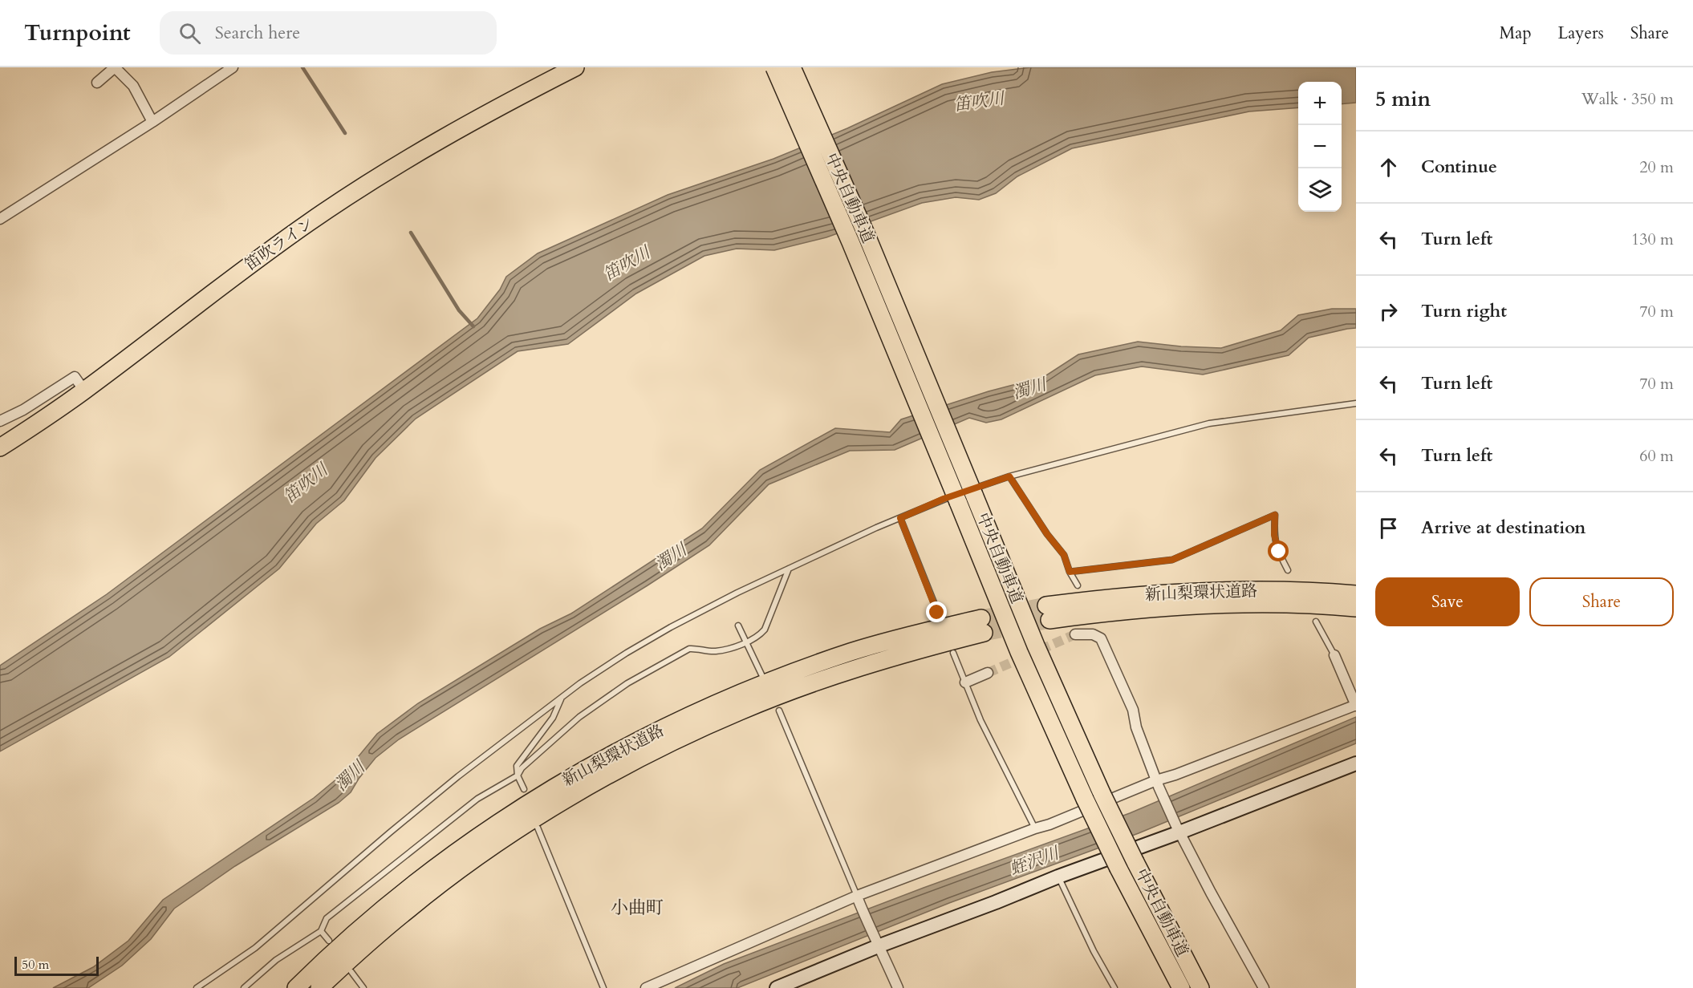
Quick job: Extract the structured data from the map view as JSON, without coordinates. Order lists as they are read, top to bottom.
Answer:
{
  "streets": {
    "highway": ["中央自動車道", "笛吹ライン", "新山梨環状道路"]
  },
  "districts": ["小曲町"],
  "water": ["笛吹川", "濁川", "蛭沢川"],
  "scale_bar": "50 m",
  "page": {
    "header": "Turnpoint",
    "search": "Search here",
    "nav": ["Map", "Layers", "Share"],
    "heading": ["5 min", "Walk · 350 m"],
    "map_buttons": ["+", "−"],
    "list": [
      ["Continue", "20 m"],
      ["Turn left", "130 m"],
      ["Turn right", "70 m"],
      ["Turn left", "70 m"],
      ["Turn left", "60 m"],
      "Arrive at destination"
    ],
    "buttons": ["Save", "Share"],
    "scale": "50 m"
  }
}
